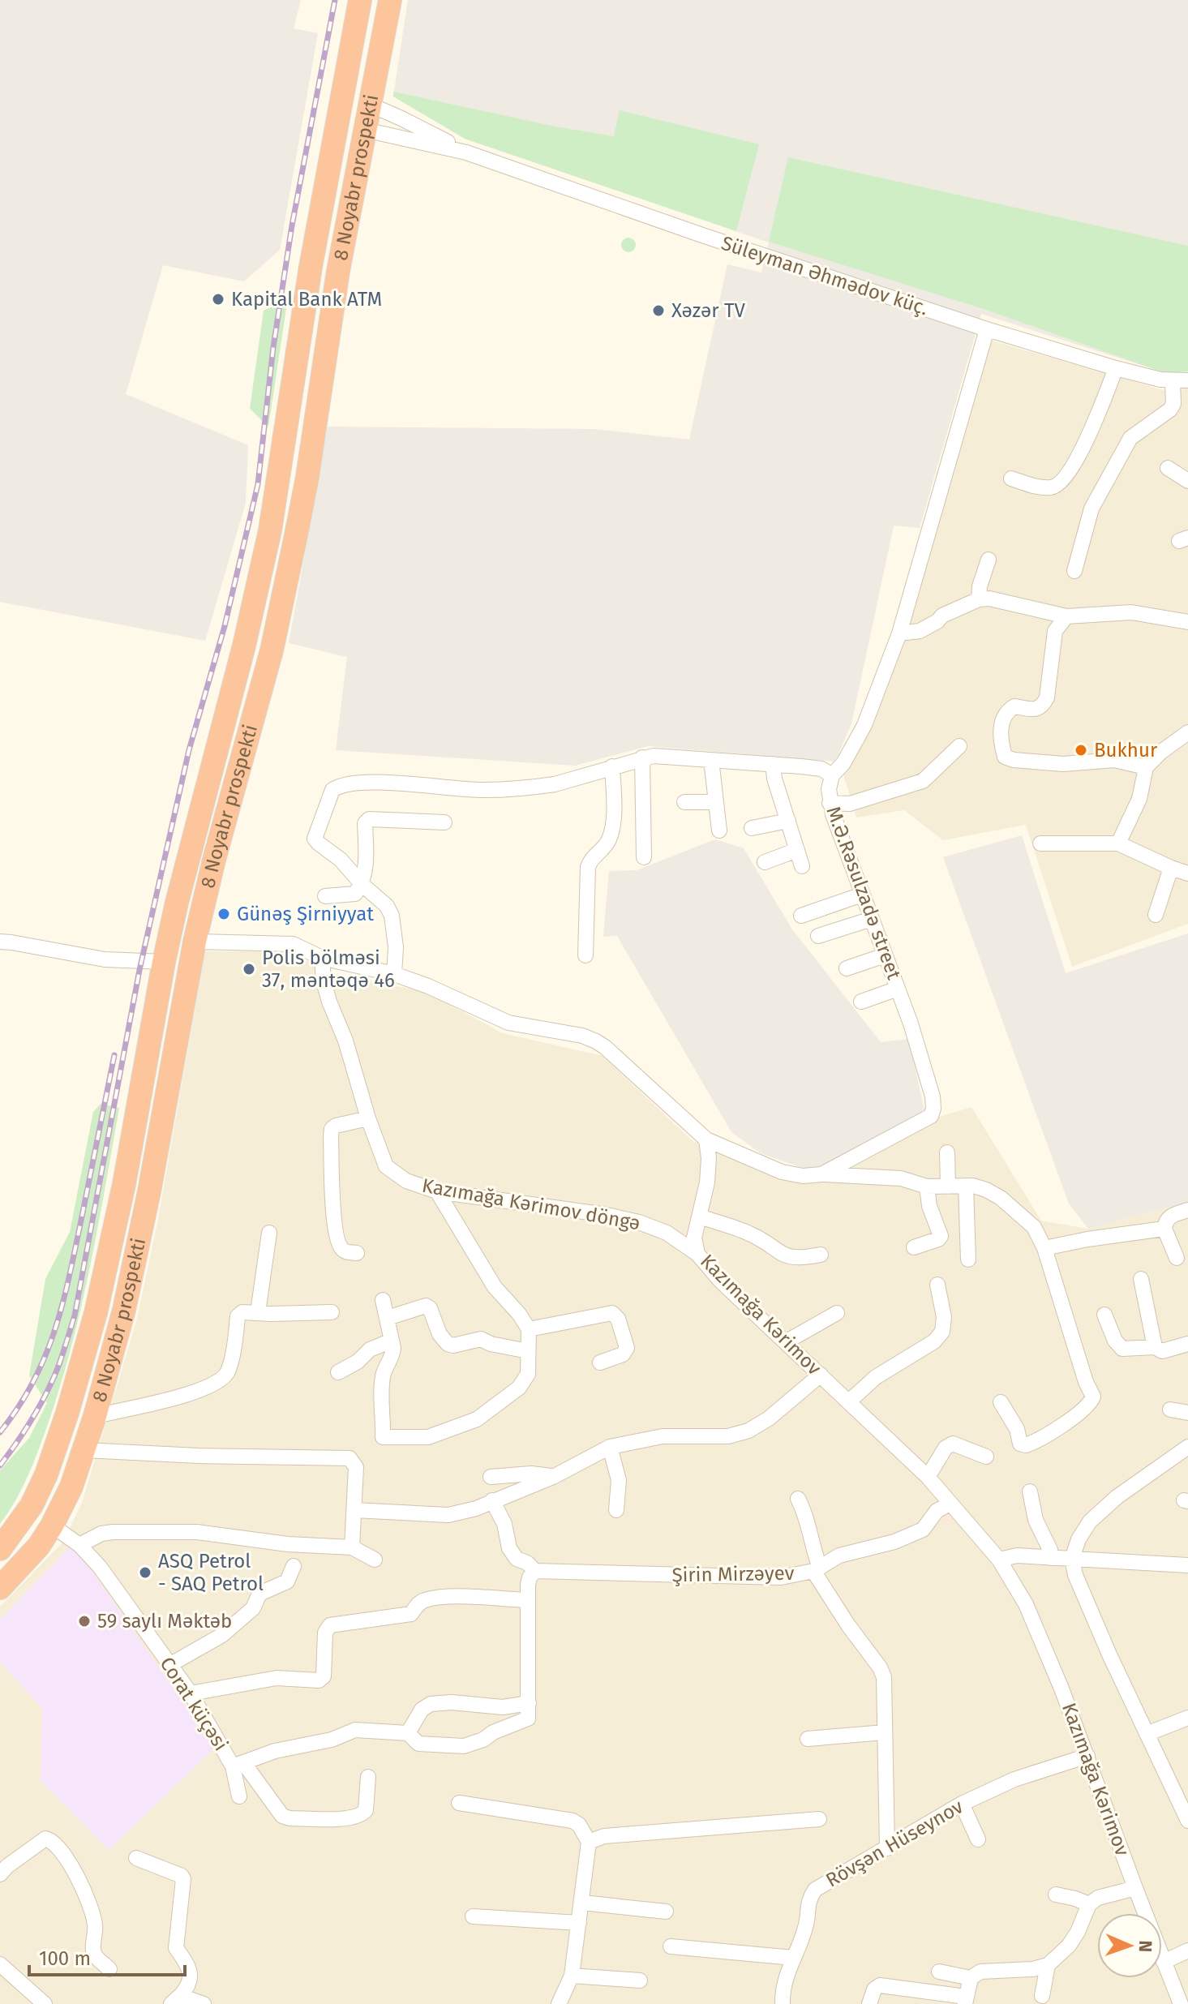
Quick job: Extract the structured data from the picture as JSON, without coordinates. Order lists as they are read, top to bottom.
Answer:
{
  "streets": {
    "highway": ["8 Noyabr prospekti"],
    "street": [
      "Süleyman Əhmədov küç.",
      "M.Ə.Rəsulzadə street",
      "Kazımağa Kərimov döngə",
      "Kazımağa Kərimov",
      "Şirin Mirzəyev",
      "Corat küçəsi",
      "Rövşən Hüseynov"
    ]
  },
  "crossings": [
    ["8 Noyabr prospekti", "Corat küçəsi"],
    ["M.Ə.Rəsulzadə street", "Kazımağa Kərimov"],
    ["Kazımağa Kərimov döngə", "Kazımağa Kərimov"],
    ["Kazımağa Kərimov", "Şirin Mirzəyev"],
    ["Kazımağa Kərimov", "Rövşən Hüseynov"]
  ],
  "places": [
    "Kapital Bank ATM",
    "Xəzər TV",
    "Bukhur",
    "Günəş Şirniyyat",
    "Polis bölməsi 37, məntəqə 46",
    "ASQ Petrol - SAQ Petrol",
    "59 saylı Məktəb"
  ],
  "scale_bar": "100 m",
  "north": "right"
}
